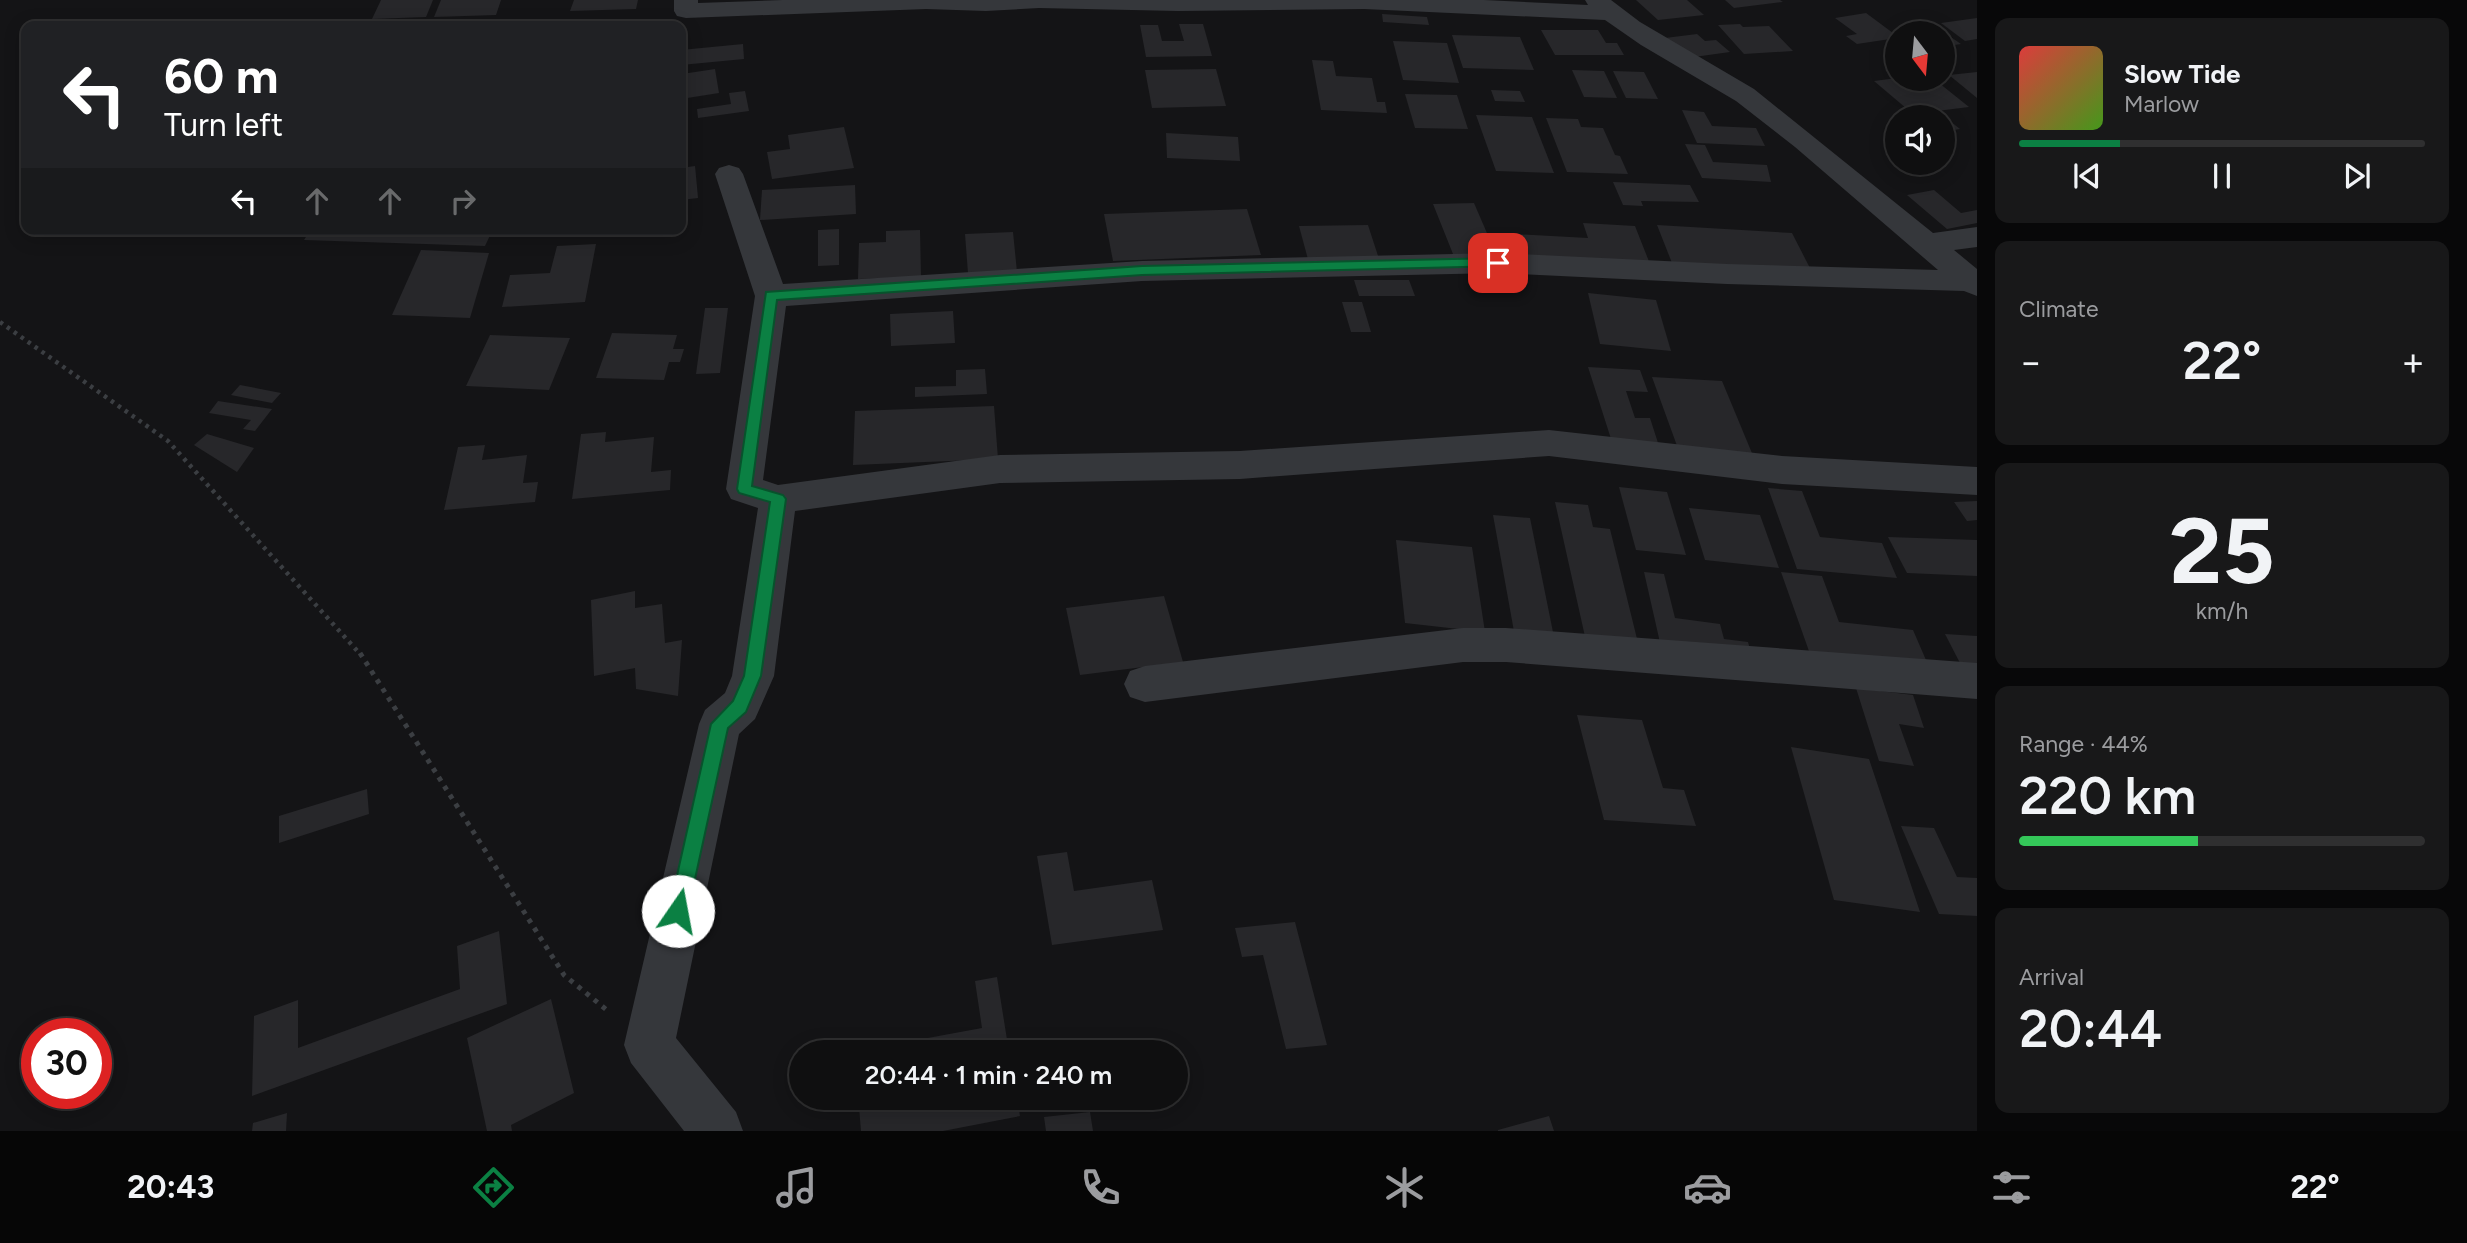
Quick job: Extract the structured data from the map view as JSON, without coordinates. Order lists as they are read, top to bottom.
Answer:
{
  "north": "bottom",
  "page": {
    "turn": ["60 m", "Turn left"],
    "song": ["Slow Tide", "Marlow"],
    "tile": [
      "Climate",
      ["25", "km/h"],
      ["Range · 44%", "220 km"],
      ["Arrival", "20:44"]
    ],
    "heat": ["−", "22°", "+"],
    "limit": "30",
    "trip": "20:44 · 1 min · 240 m",
    "tabs": ["20:43", "22°"]
  }
}
